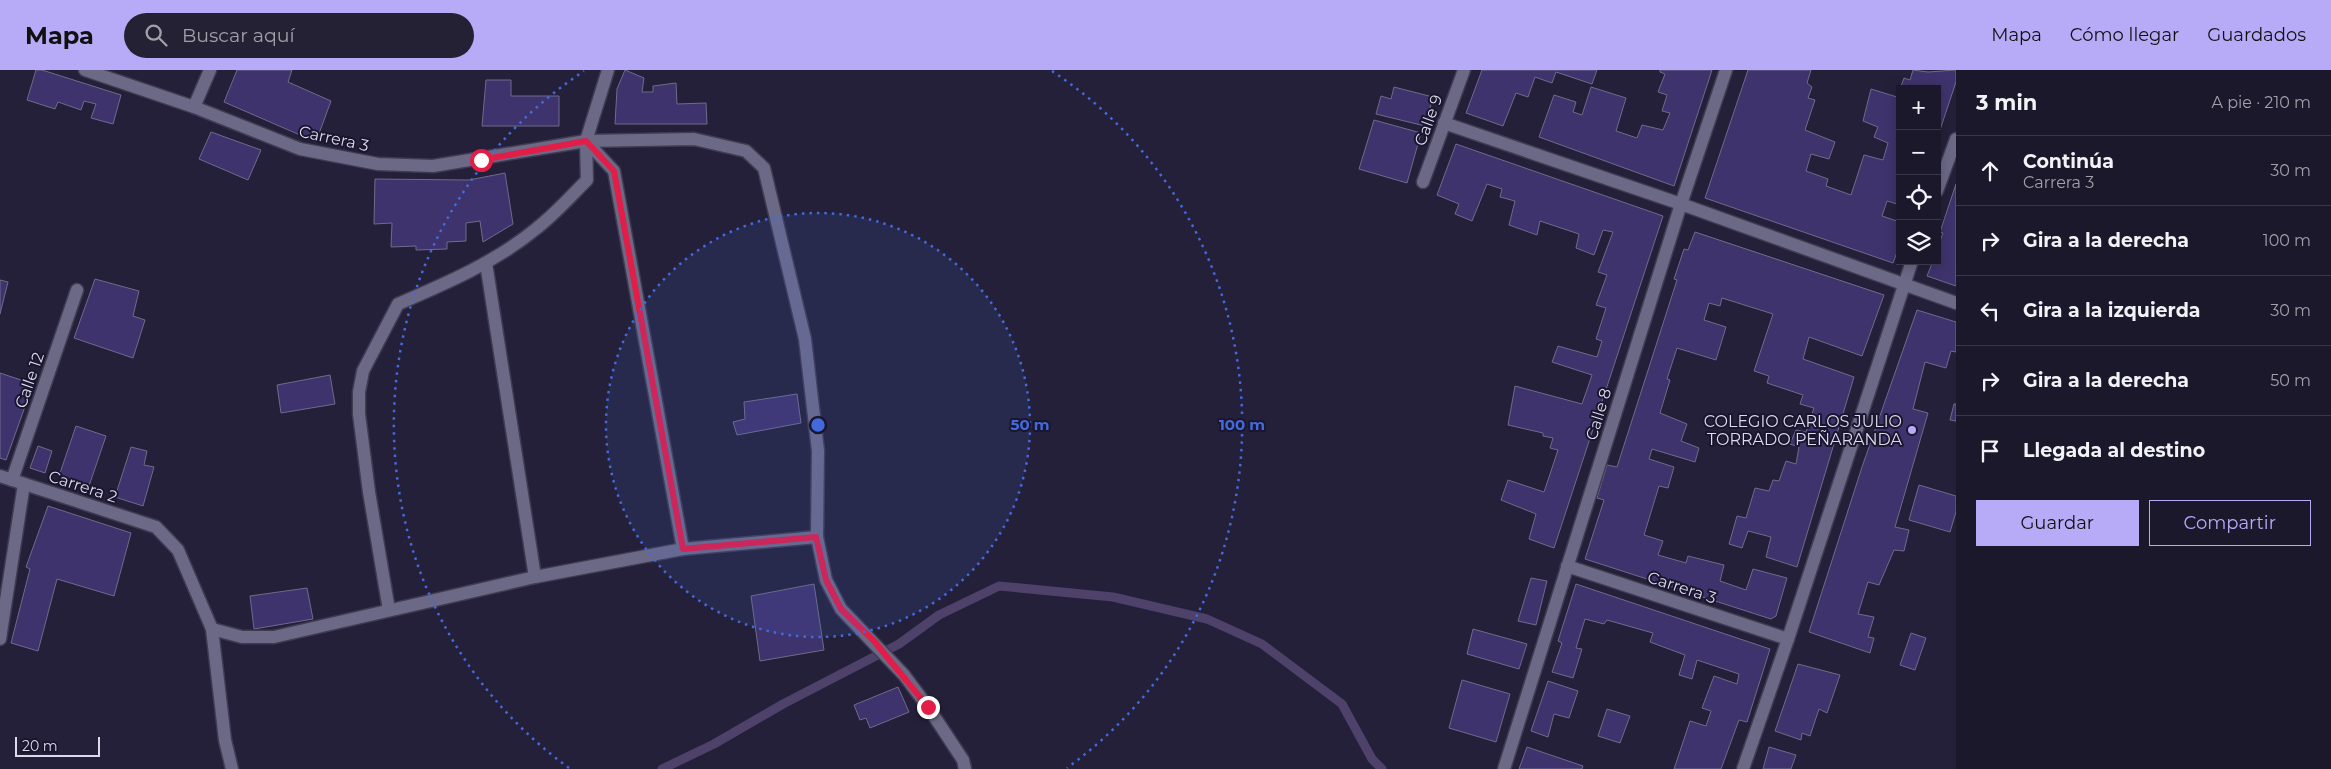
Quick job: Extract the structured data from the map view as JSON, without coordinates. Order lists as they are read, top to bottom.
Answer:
{
  "streets": {
    "street": [
      "Calle 9",
      "Carrera 3",
      "Calle 12",
      "Calle 8",
      "Carrera 2"
    ]
  },
  "crossings": [
    ["Carrera 3", "Calle 8"],
    ["Calle 12", "Carrera 2"]
  ],
  "places": ["COLEGIO CARLOS JULIO TORRADO PEÑARANDA"],
  "scale_bar": "20 m",
  "page": {
    "header": "Mapa",
    "search": "Buscar aquí",
    "nav": ["Mapa", "Cómo llegar", "Guardados"],
    "heading": ["3 min", "A pie · 210 m"],
    "map_buttons": ["+", "−"],
    "list": [
      ["Continúa", "Carrera 3", "30 m"],
      ["Gira a la derecha", "100 m"],
      ["Gira a la izquierda", "30 m"],
      ["Gira a la derecha", "50 m"],
      "Llegada al destino"
    ],
    "buttons": ["Guardar", "Compartir"],
    "scale": "20 m"
  },
  "rings": ["50 m", "100 m"]
}
